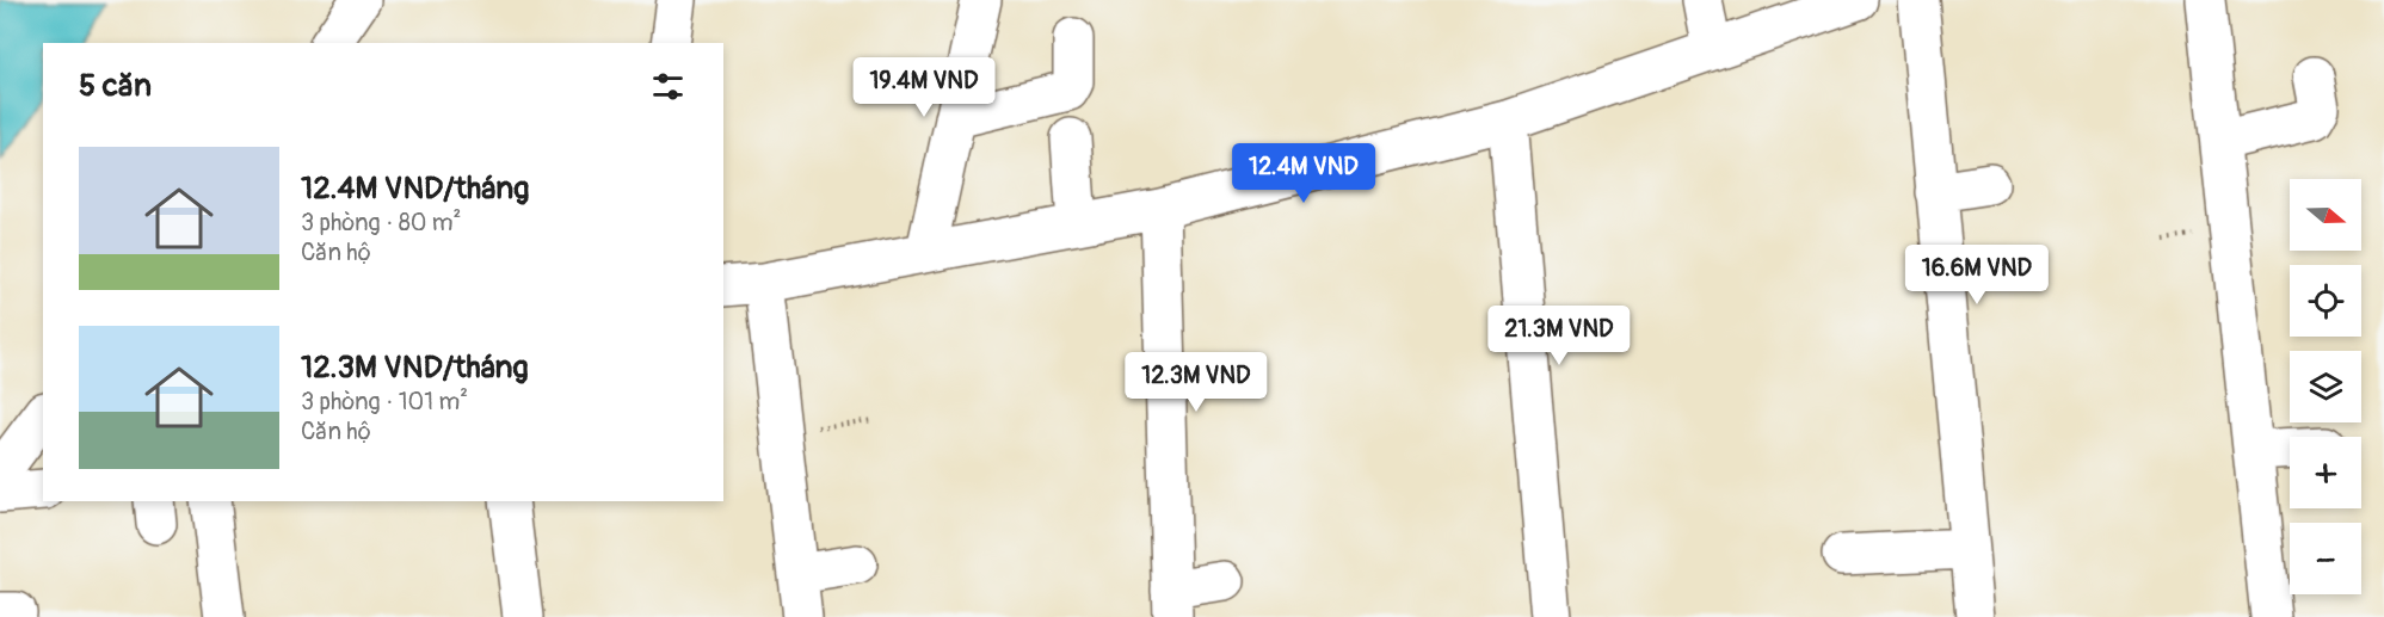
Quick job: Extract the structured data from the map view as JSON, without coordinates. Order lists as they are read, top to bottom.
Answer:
{
  "north": "right",
  "page": {
    "heading": "5 căn",
    "price": [
      "19.4M VND",
      "12.4M VND",
      "16.6M VND",
      "21.3M VND",
      "12.3M VND"
    ],
    "list": [
      {
        "name": "12.4M VND/tháng",
        "note": "3 phòng · 80 m² · Căn hộ"
      },
      {
        "name": "12.3M VND/tháng",
        "note": "3 phòng · 101 m² · Căn hộ"
      }
    ],
    "map_buttons": ["+", "−"]
  }
}
